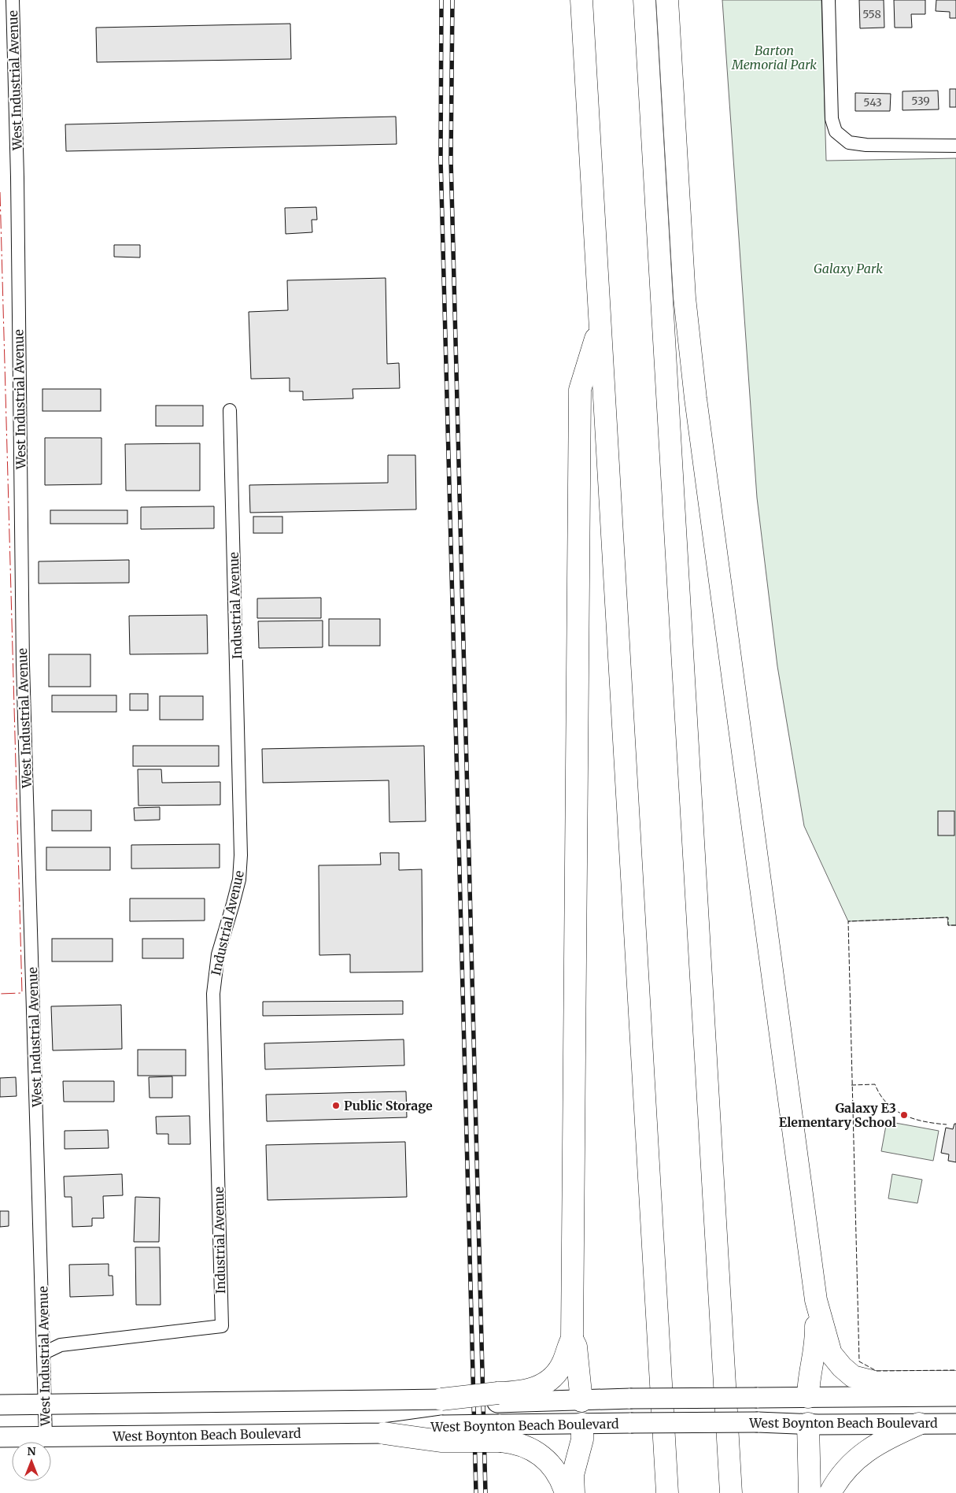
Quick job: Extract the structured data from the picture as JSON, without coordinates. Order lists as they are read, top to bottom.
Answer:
{
  "streets": {
    "main road": ["West Boynton Beach Boulevard"],
    "street": ["West Industrial Avenue", "Industrial Avenue"]
  },
  "crossings": [
    ["West Industrial Avenue", "Industrial Avenue"],
    ["West Industrial Avenue", "West Boynton Beach Boulevard"]
  ],
  "parks": ["Barton Memorial Park", "Galaxy Park"],
  "places": ["Public Storage", "Galaxy E3 Elementary School"],
  "house_numbers": ["558", "539", "543"],
  "north": "top"
}
